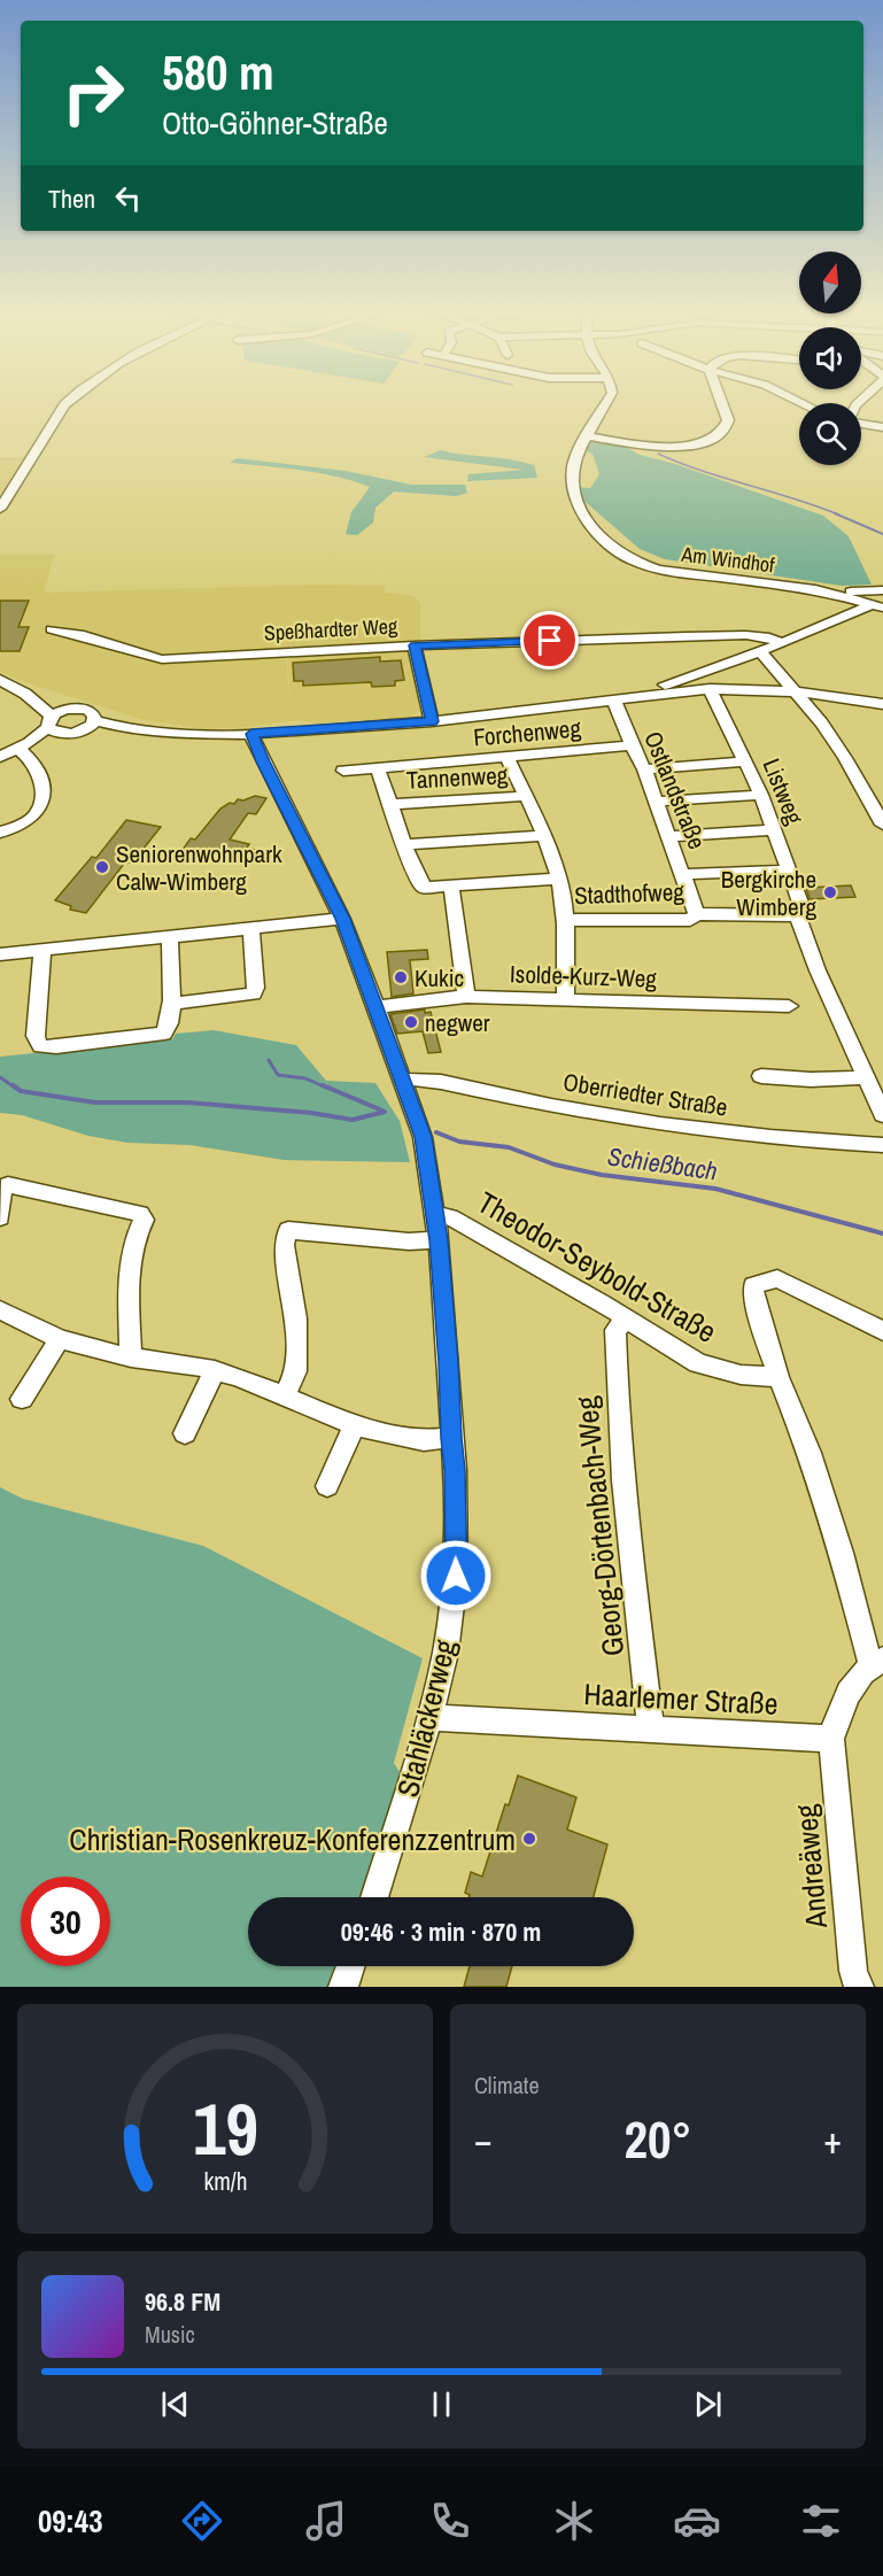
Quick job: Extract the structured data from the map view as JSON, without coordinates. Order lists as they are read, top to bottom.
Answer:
{
  "streets": {
    "street": [
      "Am Windhof",
      "Speßhardter Weg",
      "Forchenweg",
      "Tannenweg",
      "Ostlandstraße",
      "Listweg",
      "Stadthofweg",
      "Isolde-Kurz-Weg",
      "Oberriedter Straße",
      "Theodor-Seybold-Straße",
      "Georg-Dörtenbach-Weg",
      "Haarlemer Straße",
      "Stahläckerweg",
      "Andreäweg"
    ]
  },
  "crossings": [
    ["Forchenweg", "Ostlandstraße"],
    ["Ostlandstraße", "Stadthofweg"],
    ["Isolde-Kurz-Weg", "Stahläckerweg"],
    ["Oberriedter Straße", "Stahläckerweg"],
    ["Theodor-Seybold-Straße", "Georg-Dörtenbach-Weg"],
    ["Theodor-Seybold-Straße", "Stahläckerweg"],
    ["Georg-Dörtenbach-Weg", "Haarlemer Straße"],
    ["Haarlemer Straße", "Stahläckerweg"],
    ["Haarlemer Straße", "Andreäweg"]
  ],
  "water": ["Schießbach"],
  "places": [
    "Seniorenwohnpark Calw-Wimberg",
    "Bergkirche Wimberg",
    "Kukic",
    "negwer",
    "Christian-Rosenkreuz-Konferenzzentrum"
  ],
  "north": "top",
  "page": {
    "turn": ["580 m", "Otto-Göhner-Straße"],
    "then": "Then",
    "limit": "30",
    "trip": "09:46 · 3 min · 870 m",
    "tile": "Climate",
    "heat": ["−", "20°", "+"],
    "song": ["96.8 FM", "Music"],
    "tabs": "09:43",
    "gauge": ["19", "km/h"]
  }
}
